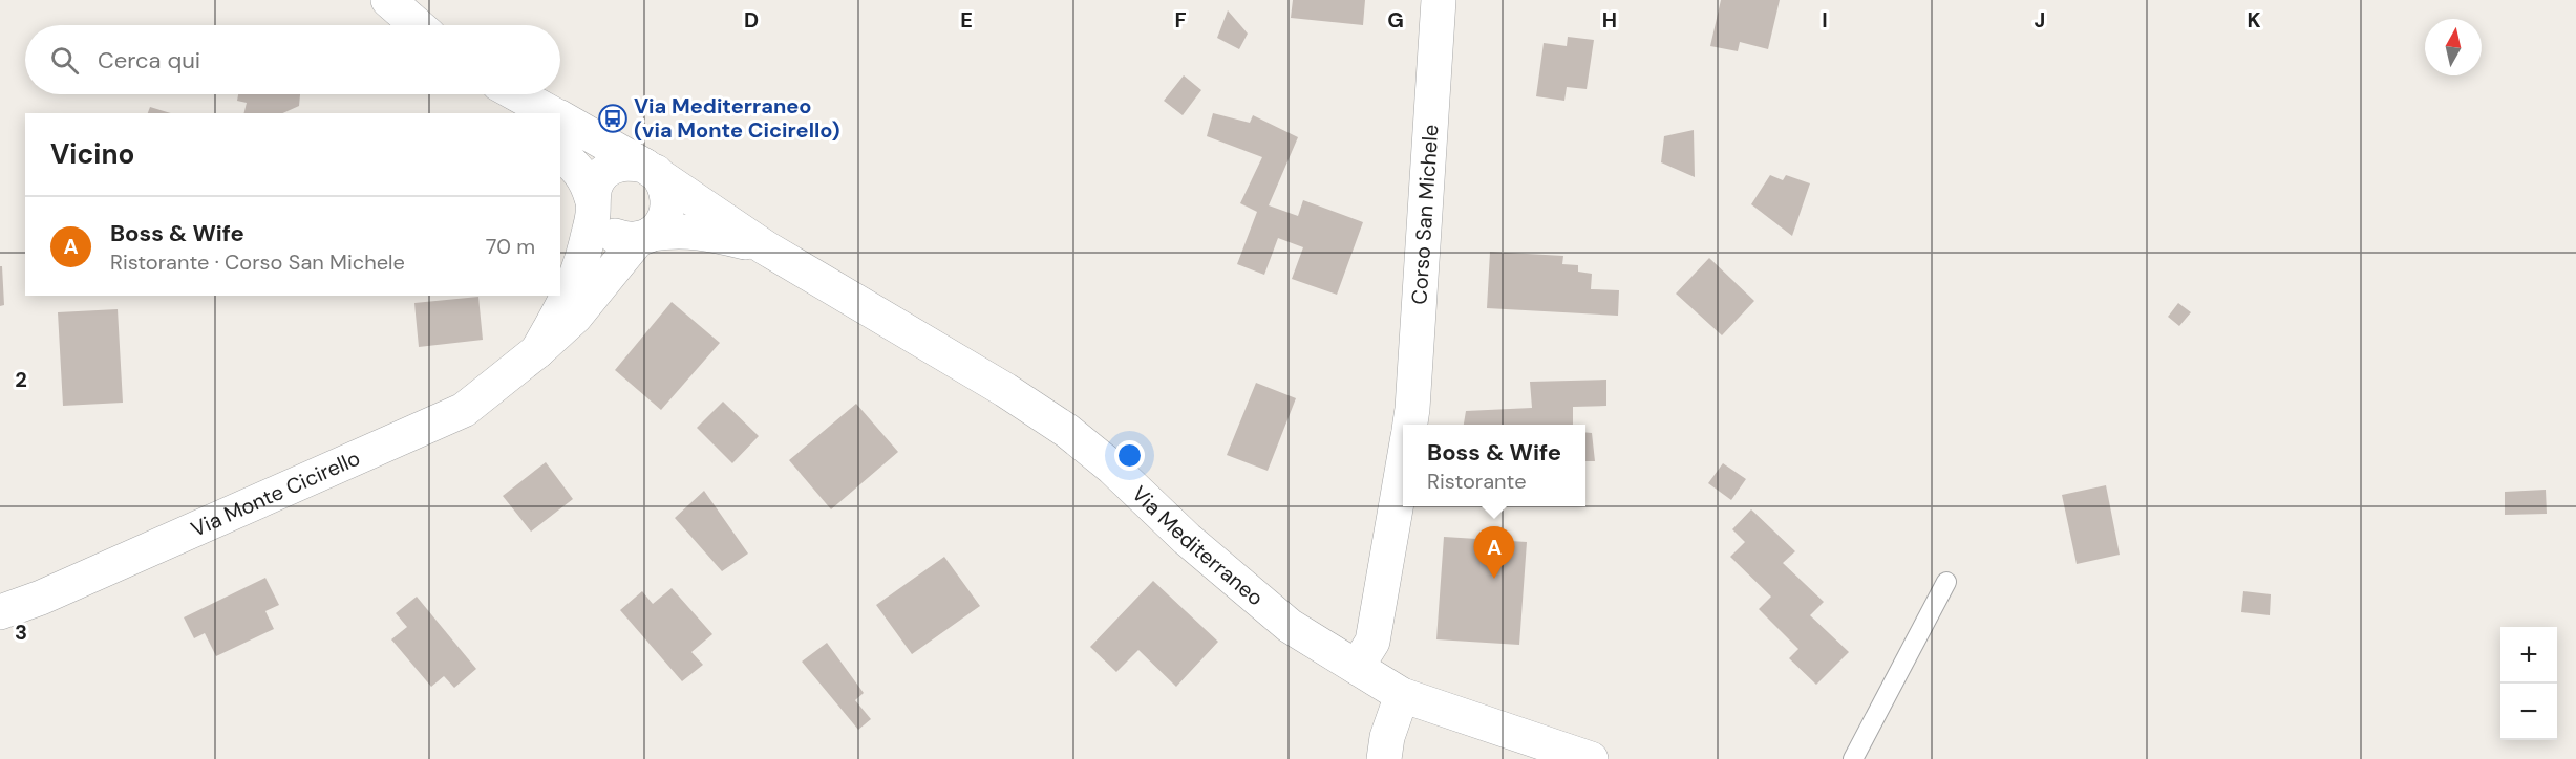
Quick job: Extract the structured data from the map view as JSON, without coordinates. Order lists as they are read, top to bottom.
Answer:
{
  "streets": {
    "street": ["Corso San Michele", "Via Monte Cicirello", "Via Mediterraneo"]
  },
  "places": {
    "bus stop": ["Via Mediterraneo (via Monte Cicirello)"]
  },
  "north": "top",
  "page": {
    "search": "Cerca qui",
    "heading": "Vicino",
    "list": [
      {
        "mark": "A",
        "name": "Boss & Wife",
        "note": "Ristorante · Corso San Michele",
        "value": "70 m"
      }
    ],
    "popup": ["Boss & Wife", "Ristorante"],
    "pins": "A",
    "map_buttons": ["+", "−"]
  },
  "grid": {
    "columns": [
      "D",
      "E",
      "F",
      "G",
      "H",
      "I",
      "J",
      "K"
    ],
    "rows": ["2", "3"]
  }
}
